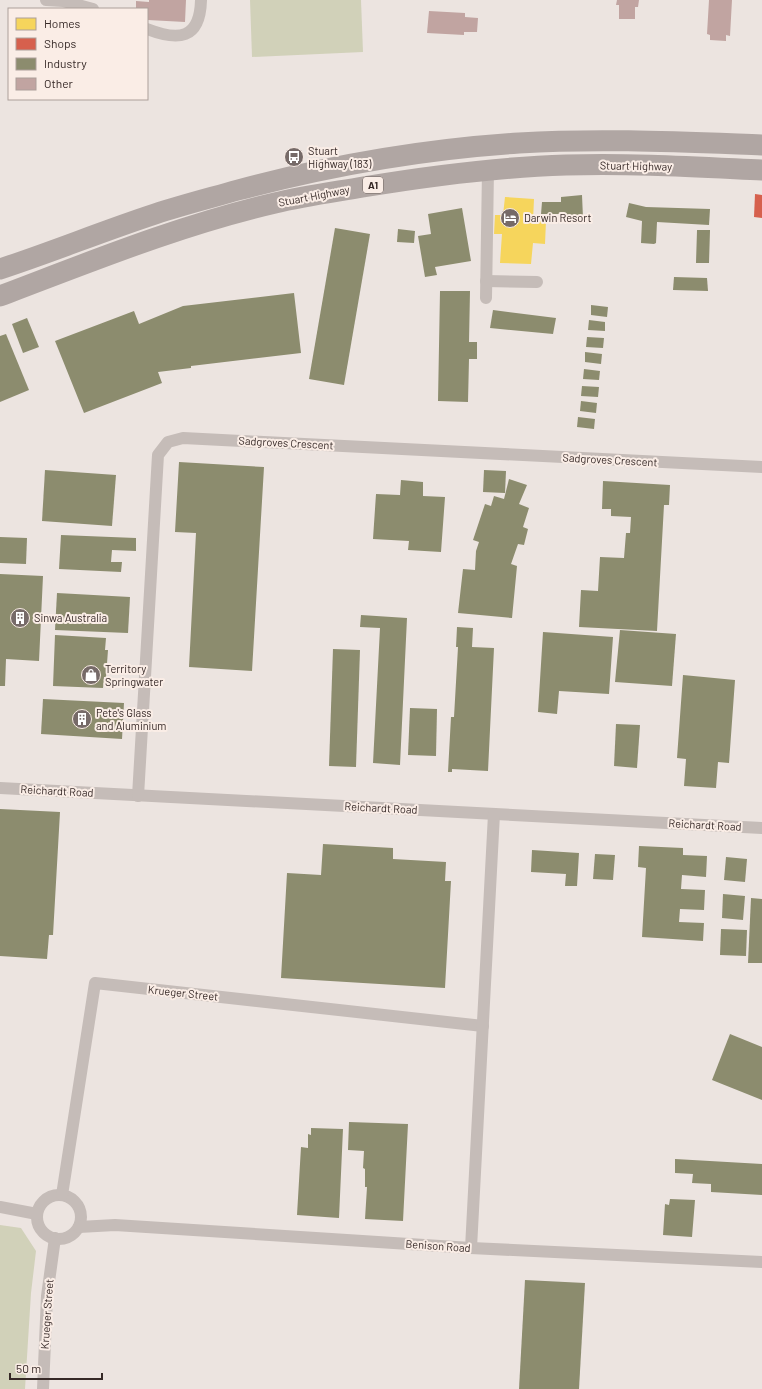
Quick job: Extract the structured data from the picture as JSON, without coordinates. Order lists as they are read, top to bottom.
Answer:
{
  "streets": {
    "highway": ["Stuart Highway", "A1"],
    "street": [
      "Sadgroves Crescent",
      "Reichardt Road",
      "Krueger Street",
      "Benison Road"
    ]
  },
  "crossings": [
    ["Sadgroves Crescent", "Reichardt Road"],
    ["Krueger Street", "Benison Road"]
  ],
  "places": {
    "bus stop": ["Stuart Highway (183)"],
    "hotel": ["Darwin Resort"],
    "building": ["Sinwa Australia", "Pete's Glass and Aluminium"],
    "shop": ["Territory Springwater"]
  },
  "legend": [
    "Homes",
    "Shops",
    "Industry",
    "Other"
  ],
  "scale_bar": "50 m"
}
